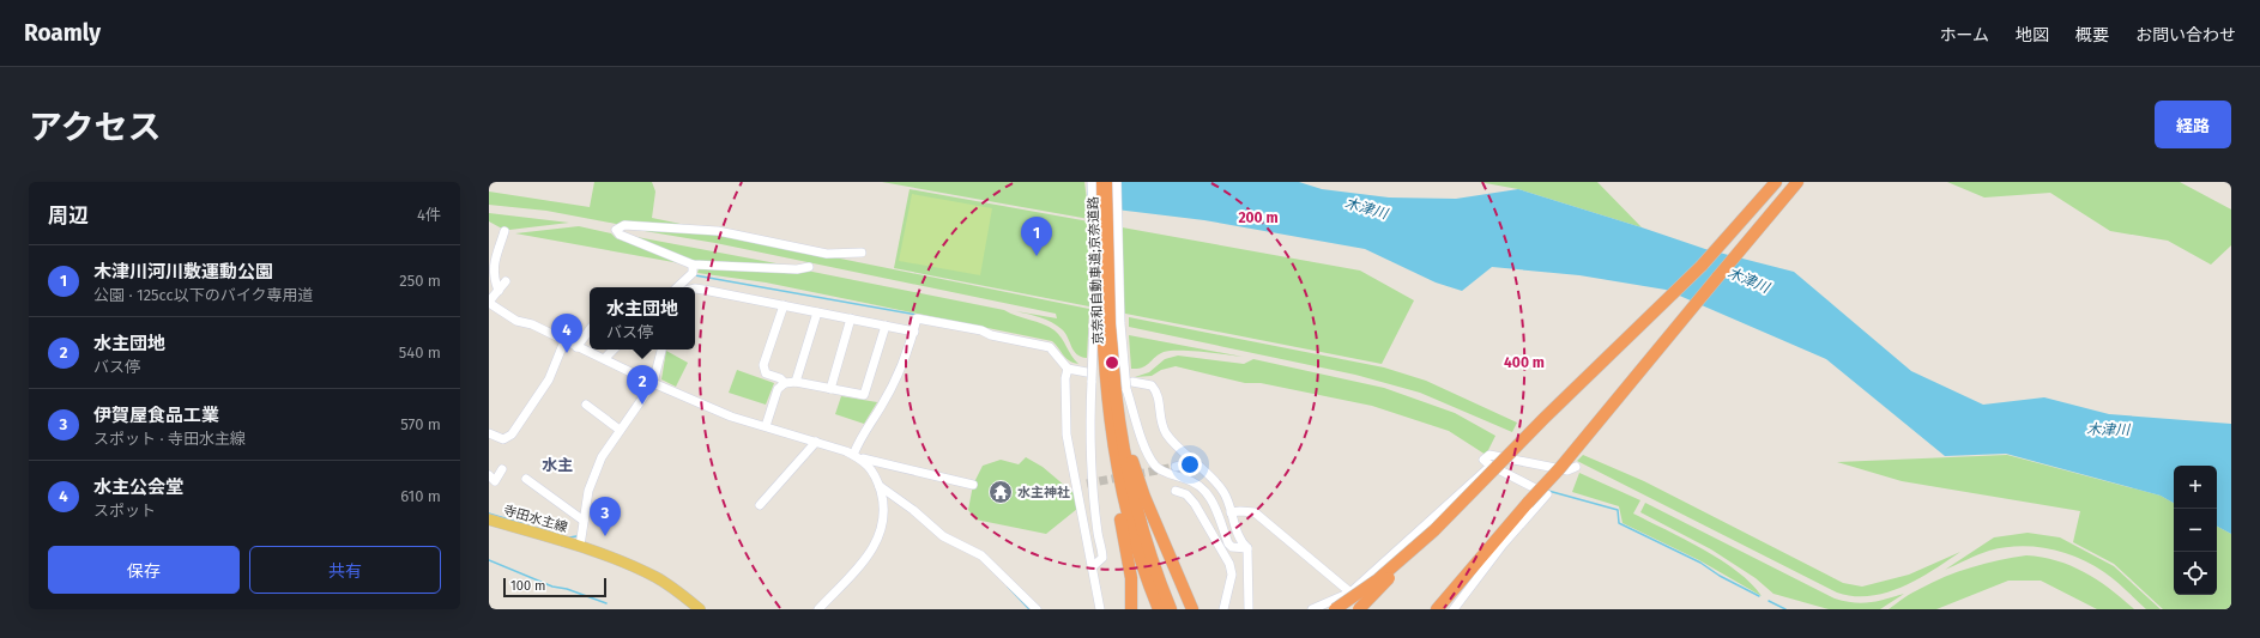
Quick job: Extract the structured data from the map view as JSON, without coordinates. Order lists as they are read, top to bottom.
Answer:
{
  "streets": {
    "highway": ["京奈和自動車道;京奈道路"],
    "main road": ["寺田水主線"]
  },
  "districts": ["水主"],
  "water": ["木津川"],
  "places": {
    "temple": ["水主神社"]
  },
  "scale_bar": "100 m",
  "page": {
    "header": "Roamly",
    "nav": [
      "ホーム",
      "地図",
      "概要",
      "お問い合わせ"
    ],
    "title": "アクセス",
    "buttons": [
      "経路",
      ["保存", "共有"]
    ],
    "heading": ["周辺", "4件"],
    "pins": [
      "1",
      "4",
      "2",
      "3"
    ],
    "list": [
      {
        "mark": "1",
        "name": "木津川河川敷運動公園",
        "note": "公園 · 125cc以下のバイク専用道",
        "value": "250 m"
      },
      {
        "mark": "2",
        "name": "水主団地",
        "note": "バス停",
        "value": "540 m"
      },
      {
        "mark": "3",
        "name": "伊賀屋食品工業",
        "note": "スポット · 寺田水主線",
        "value": "570 m"
      },
      {
        "mark": "4",
        "name": "水主公会堂",
        "note": "スポット",
        "value": "610 m"
      }
    ],
    "popup": ["水主団地", "バス停"],
    "map_buttons": ["+", "−"],
    "scale": "100 m"
  },
  "rings": ["200 m", "400 m"]
}
